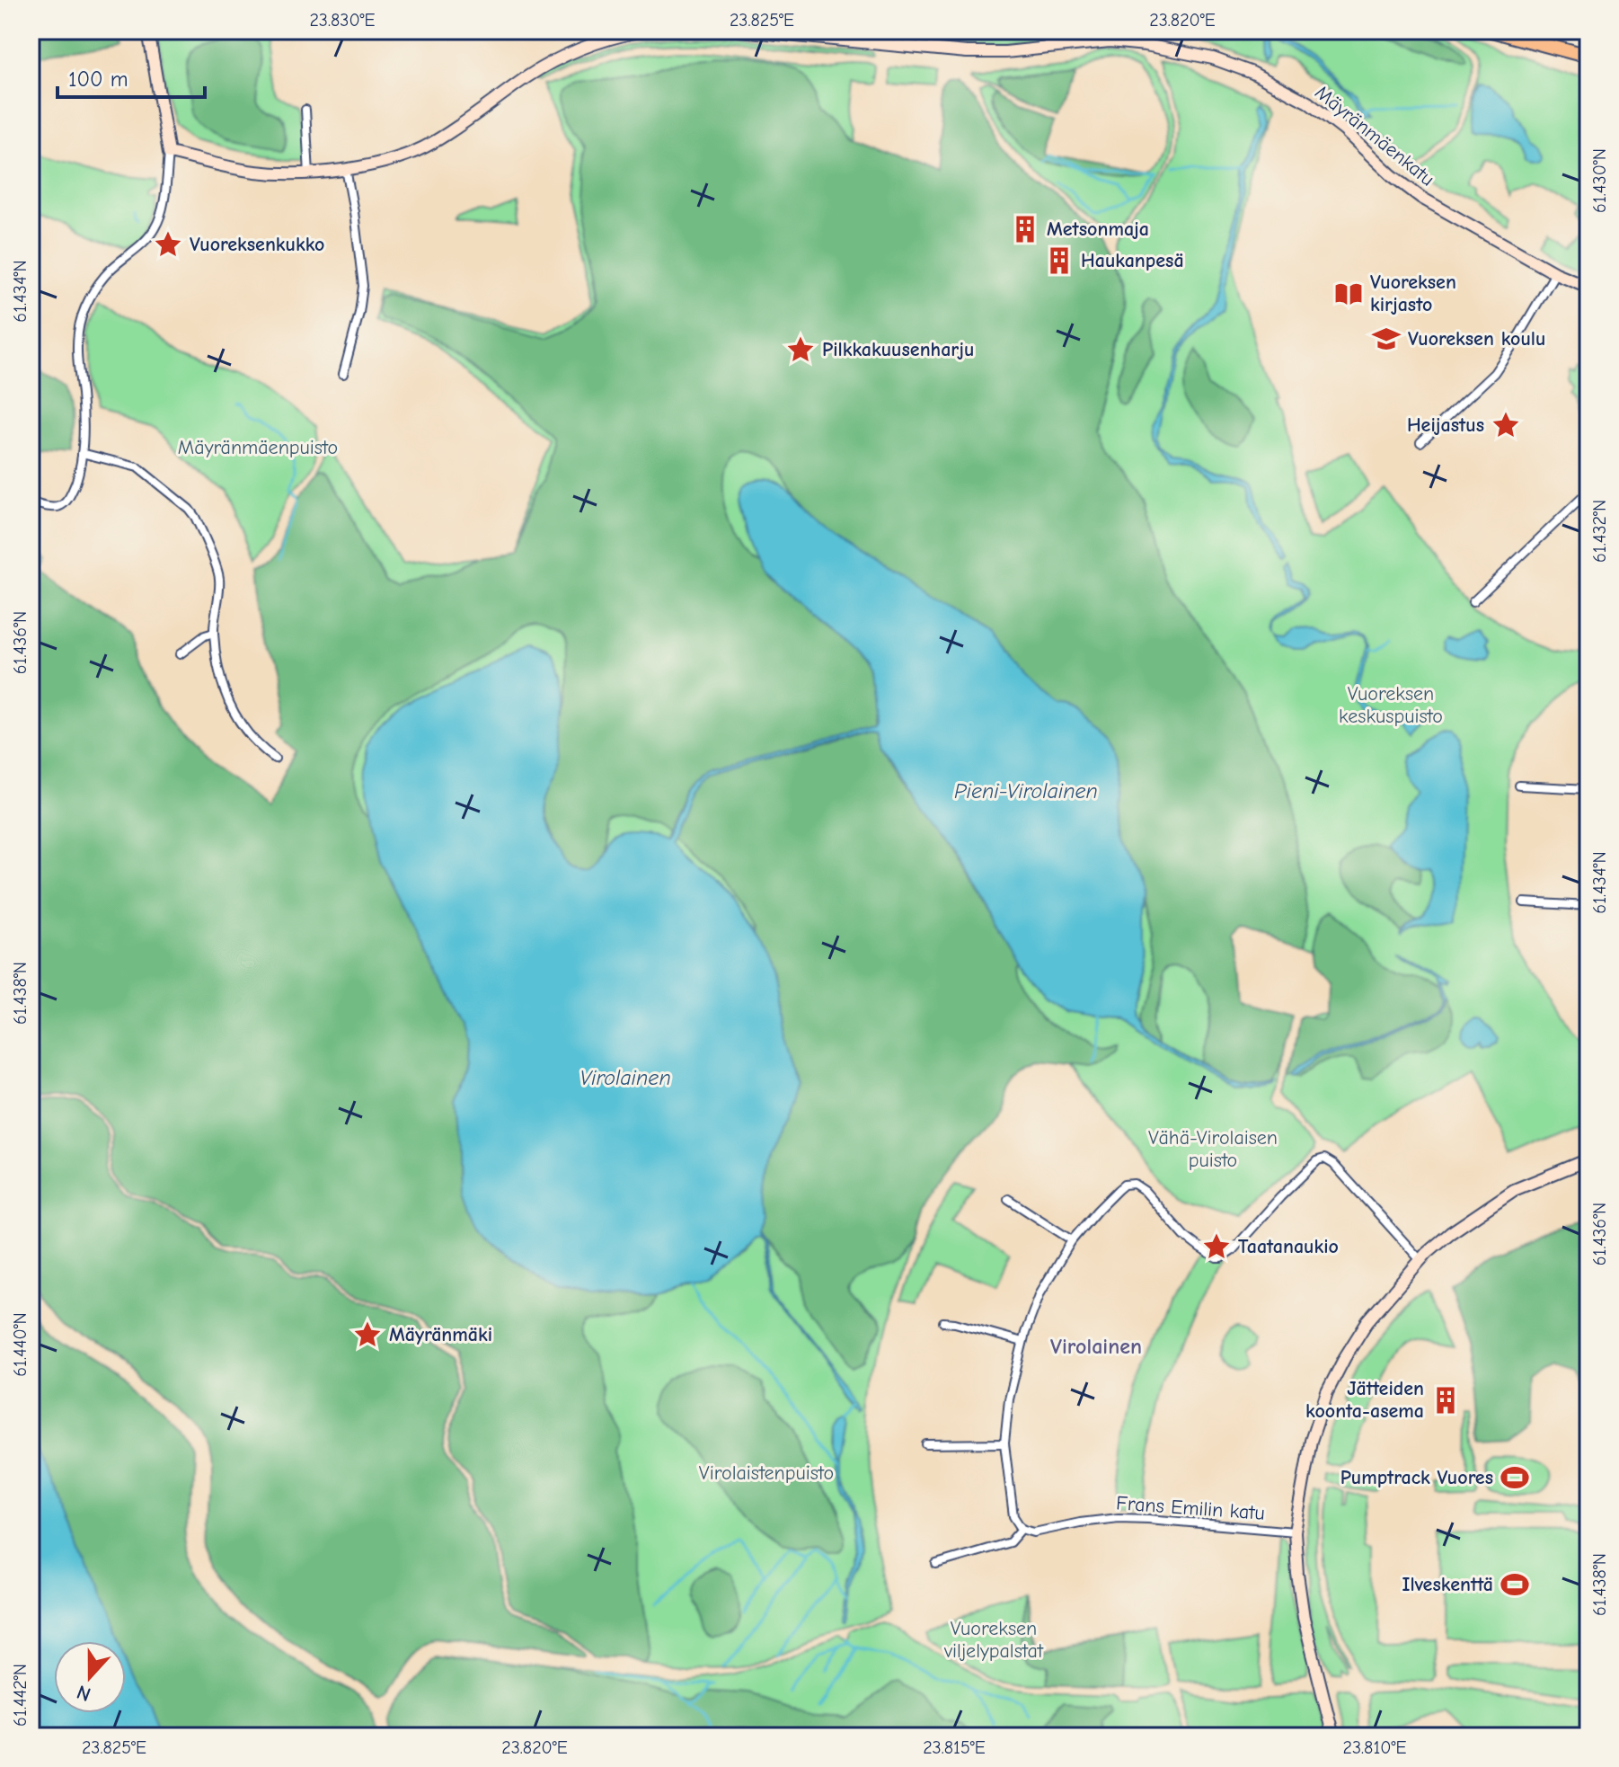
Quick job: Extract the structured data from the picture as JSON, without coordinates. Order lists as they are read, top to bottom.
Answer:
{
  "streets": {
    "street": ["Mäyränmäenkatu", "Frans Emilin katu"]
  },
  "districts": ["Virolainen"],
  "water": ["Pieni-Virolainen", "Virolainen"],
  "parks": [
    "Mäyränmäenpuisto",
    "Vuoreksen keskuspuisto",
    "Vähä-Virolaisen puisto",
    "Virolaistenpuisto",
    "Vuoreksen viljelypalstat"
  ],
  "places": {
    "building": ["Metsonmaja", "Haukanpesä", "Jätteiden koonta-asema"],
    "place": [
      "Vuoreksenkukko",
      "Pilkkakuusenharju",
      "Heijastus",
      "Taatanaukio",
      "Mäyränmäki"
    ],
    "library": ["Vuoreksen kirjasto"],
    "school or university": ["Vuoreksen koulu"],
    "sports": ["Pumptrack Vuores", "Ilveskenttä"]
  },
  "scale_bar": "100 m",
  "north": "bottom",
  "coordinates": [
    "23.830°E",
    "23.825°E",
    "23.820°E",
    "61.430°N",
    "61.434°N",
    "61.432°N",
    "61.436°N",
    "61.438°N",
    "61.440°N",
    "61.442°N",
    "23.815°E",
    "23.810°E"
  ]
}
